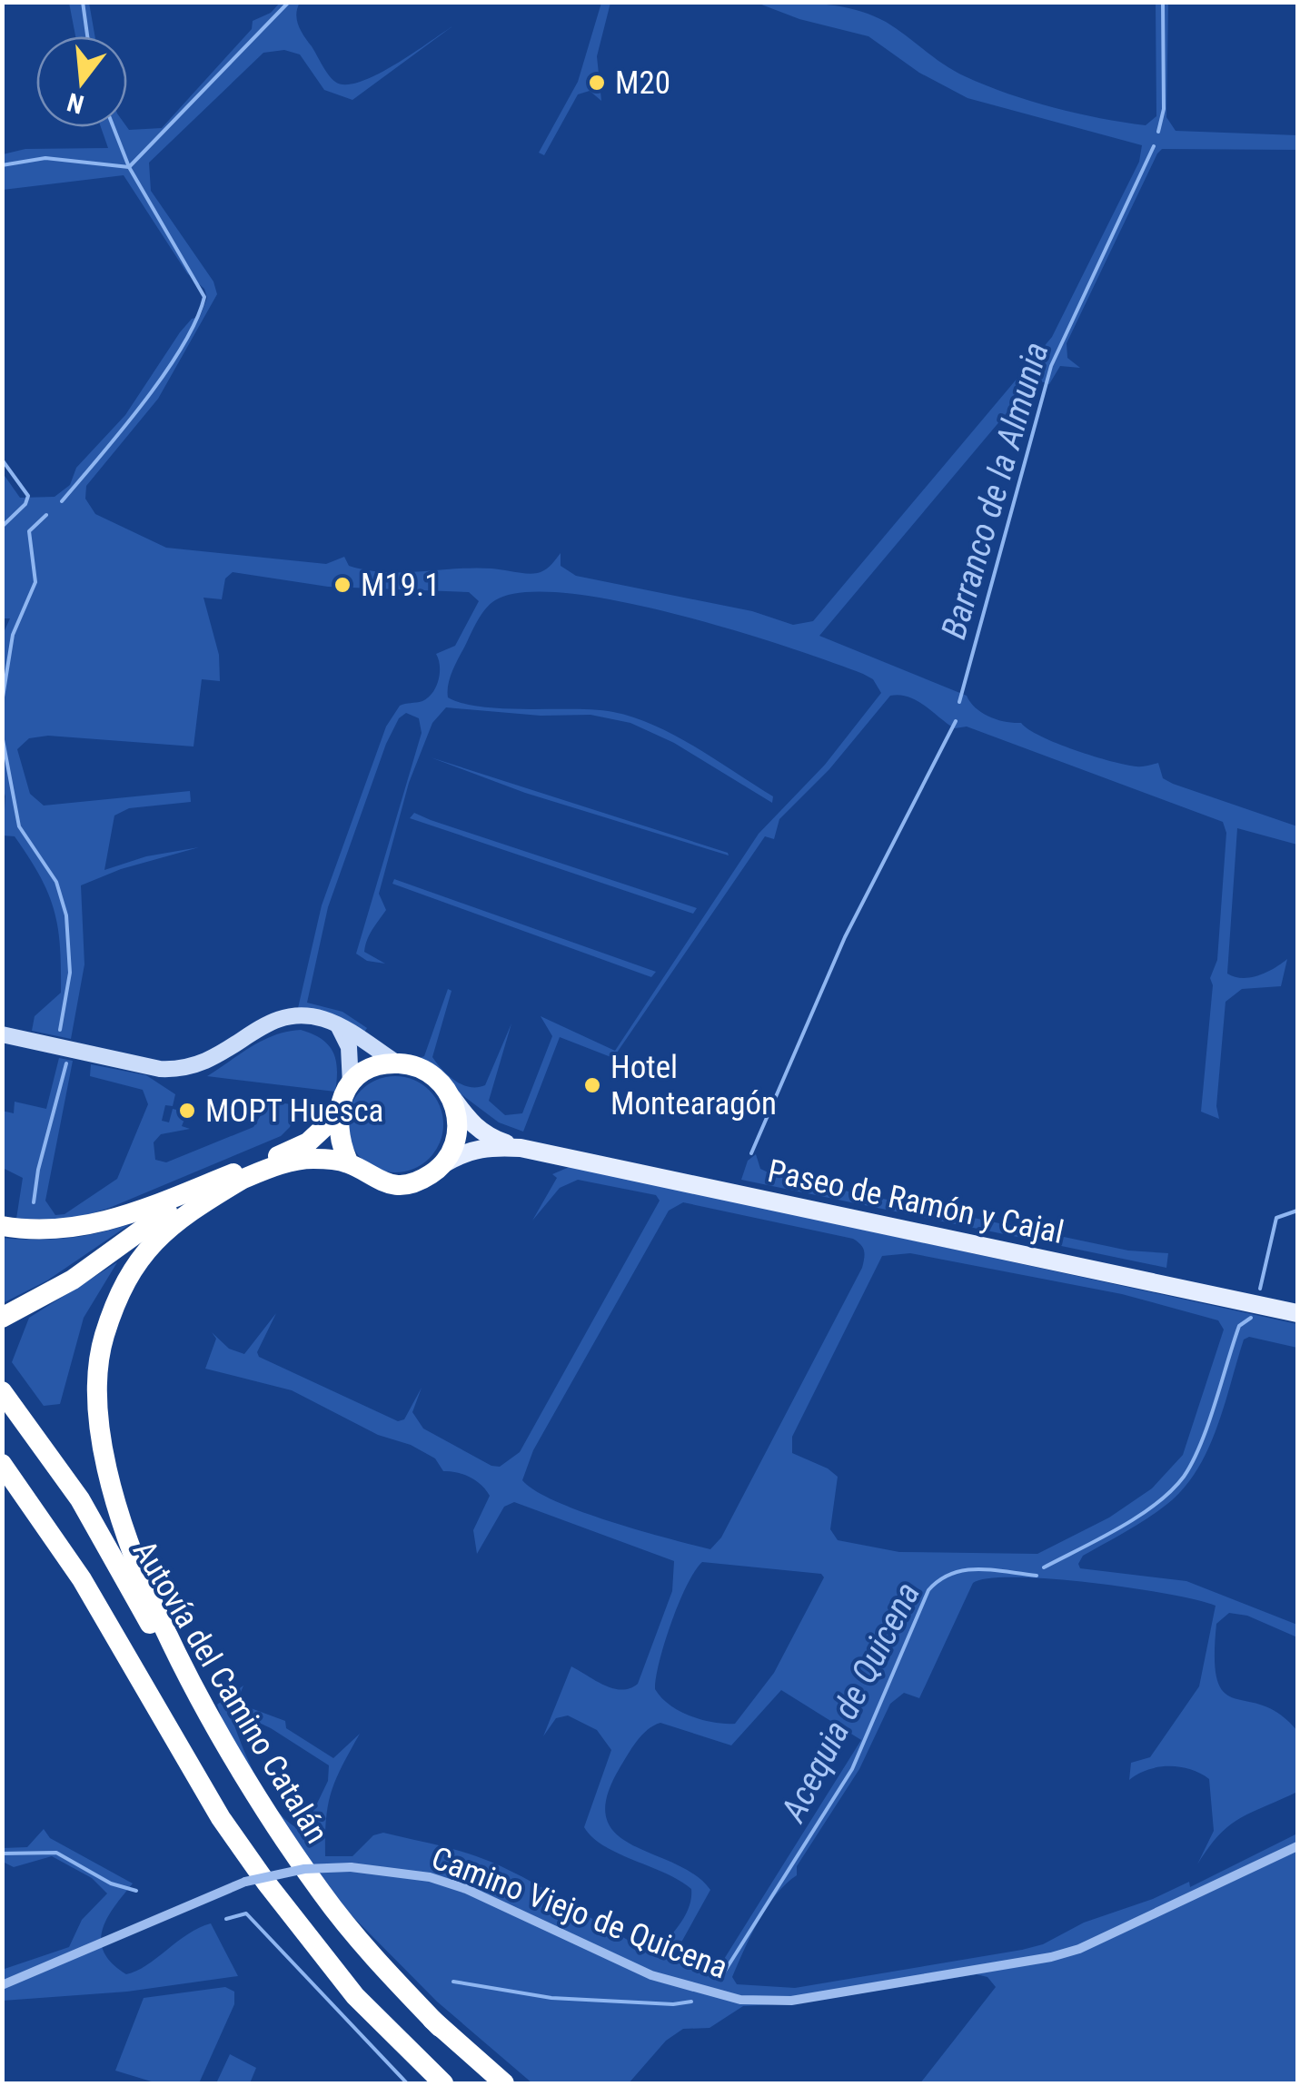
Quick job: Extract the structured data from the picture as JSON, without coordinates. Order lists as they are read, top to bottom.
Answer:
{
  "streets": {
    "highway": ["Autovía del Camino Catalán"],
    "main road": ["Paseo de Ramón y Cajal"],
    "street": ["Camino Viejo de Quicena"]
  },
  "water": ["Barranco de la Almunia", "Acequia de Quicena"],
  "places": [
    "M20",
    "M19.1",
    "Hotel Montearagón",
    "MOPT Huesca"
  ],
  "north": "bottom"
}
